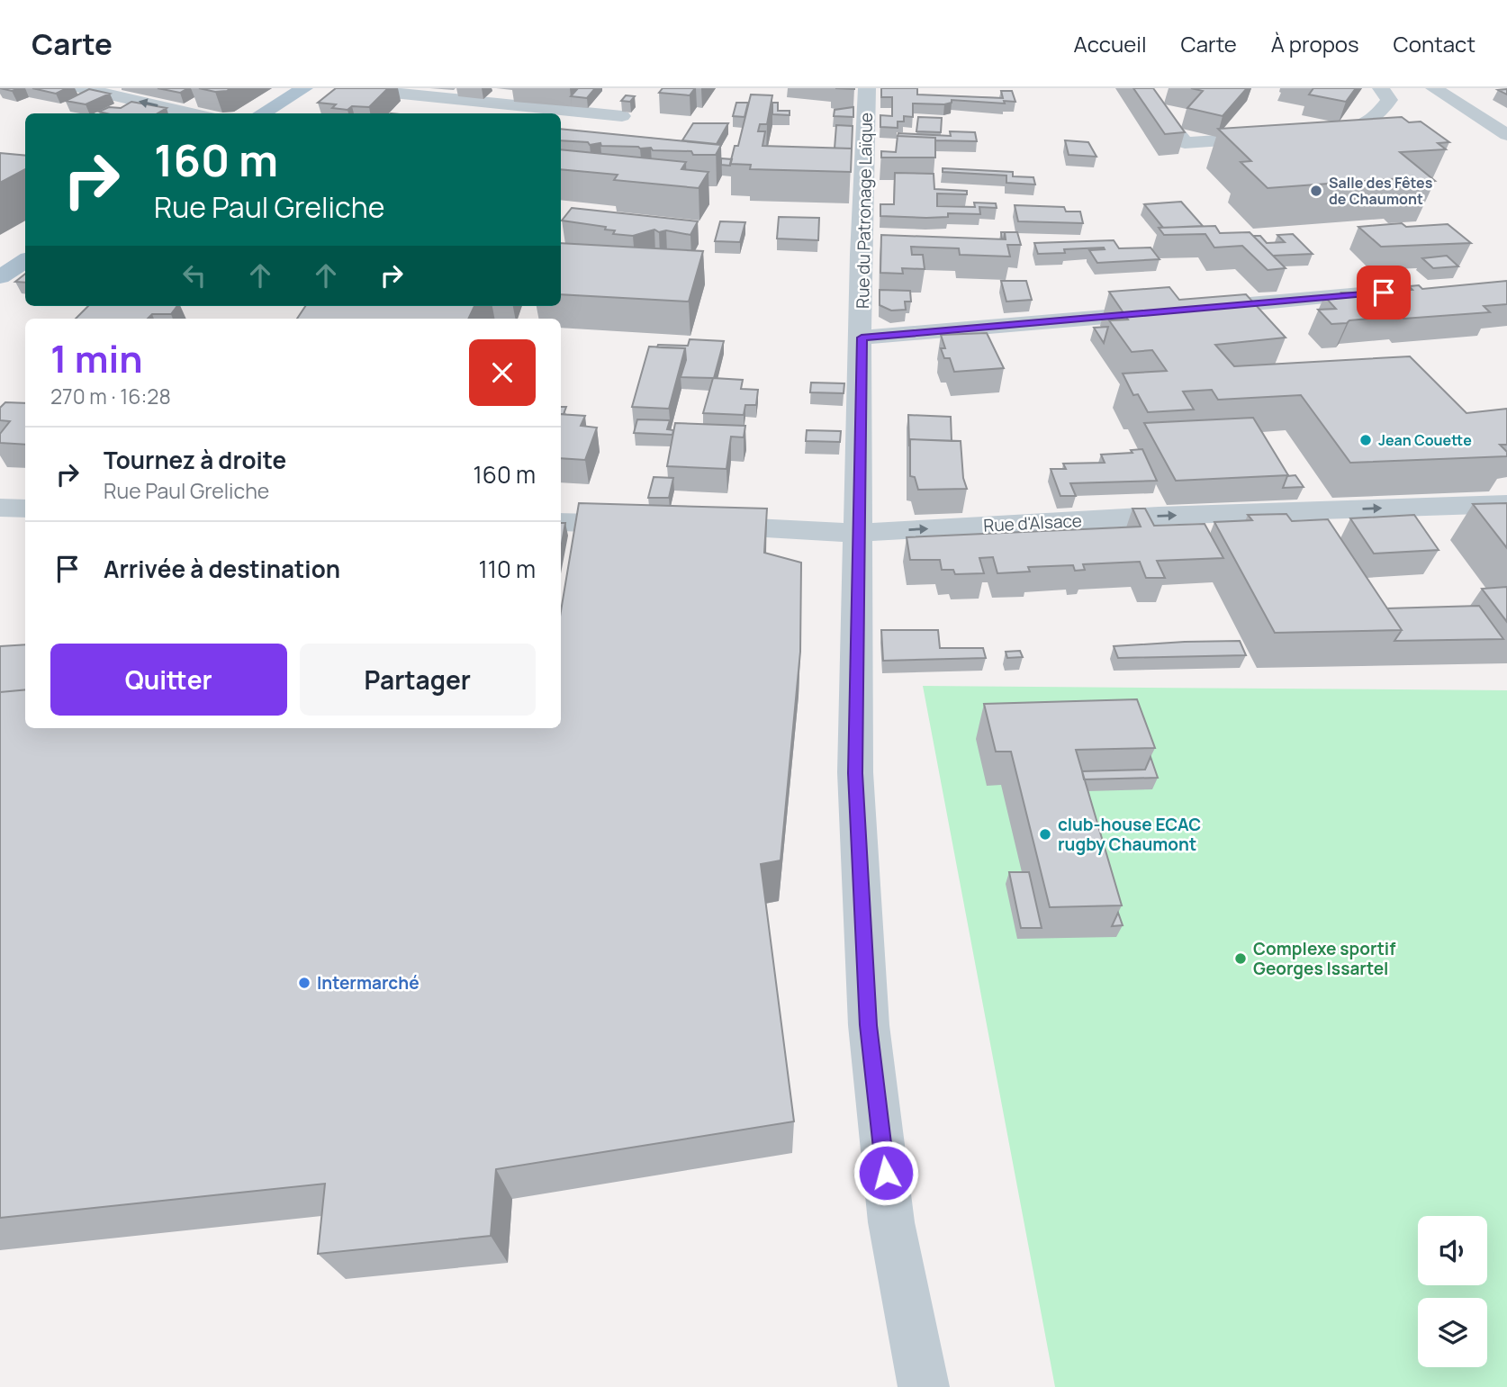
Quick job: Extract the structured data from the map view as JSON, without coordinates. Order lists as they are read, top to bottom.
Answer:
{
  "streets": {
    "street": ["Rue du Patronage Laïque", "Rue d'Alsace"]
  },
  "crossings": [
    ["Rue du Patronage Laïque", "Rue d'Alsace"]
  ],
  "places": [
    "Salle des Fêtes de Chaumont",
    "Jean Couette",
    "club-house ECAC rugby Chaumont",
    "Complexe sportif Georges Issartel",
    "Intermarché"
  ],
  "page": {
    "header": "Carte",
    "nav": [
      "Accueil",
      "Carte",
      "À propos",
      "Contact"
    ],
    "turn": ["160 m", "Rue Paul Greliche"],
    "heading": ["1 min", "270 m · 16:28"],
    "list": [
      {
        "name": "Tournez à droite",
        "note": "Rue Paul Greliche",
        "value": "160 m"
      },
      {
        "name": "Arrivée à destination",
        "value": "110 m"
      }
    ],
    "buttons": ["Quitter", "Partager"]
  }
}
